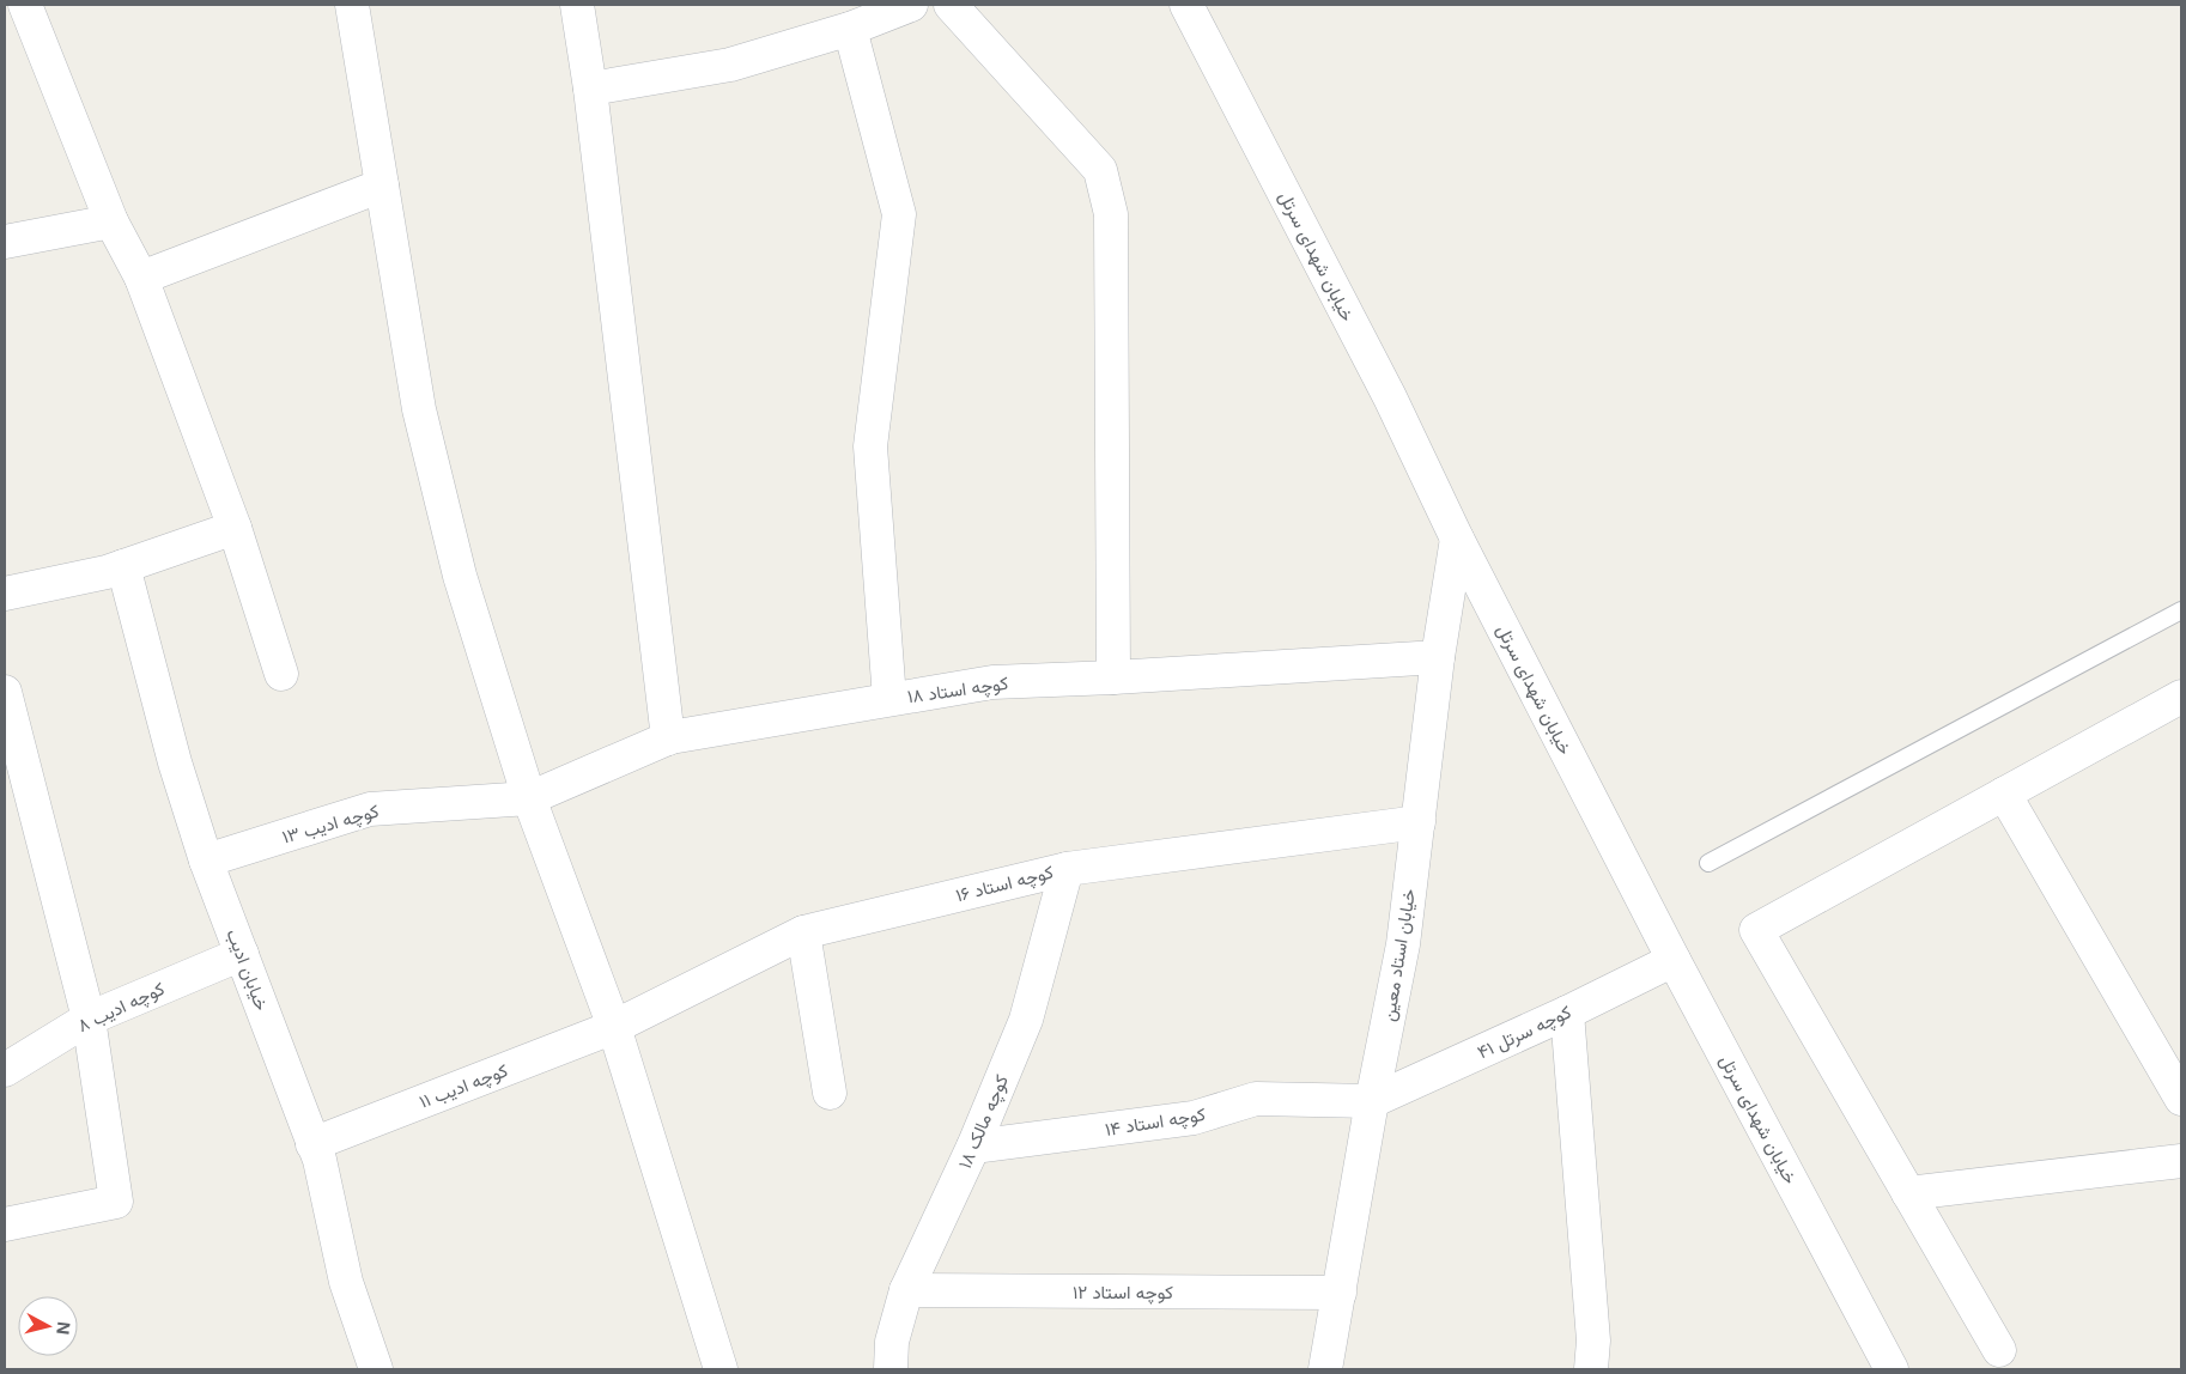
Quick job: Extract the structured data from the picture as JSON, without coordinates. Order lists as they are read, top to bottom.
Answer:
{
  "streets": {
    "street": [
      "خیابان شهدای سرتل",
      "کوچه استاد ۱۸",
      "کوچه ادیب ۱۳",
      "کوچه استاد ۱۶",
      "خیابان استاد معین",
      "خیابان ادیب",
      "کوچه ادیب ۸",
      "کوچه سرتل ۴۱",
      "کوچه ادیب ۱۱",
      "کوچه مالک ۱۸",
      "کوچه استاد ۱۴",
      "کوچه استاد ۱۲"
    ]
  },
  "crossings": [
    ["خیابان شهدای سرتل", "خیابان استاد معین"],
    ["خیابان شهدای سرتل", "کوچه سرتل ۴۱"],
    ["کوچه استاد ۱۸", "کوچه ادیب ۱۳"],
    ["کوچه استاد ۱۸", "خیابان استاد معین"],
    ["کوچه ادیب ۱۳", "خیابان ادیب"],
    ["کوچه استاد ۱۶", "خیابان استاد معین"],
    ["کوچه استاد ۱۶", "کوچه ادیب ۱۱"],
    ["کوچه استاد ۱۶", "کوچه مالک ۱۸"],
    ["خیابان استاد معین", "کوچه سرتل ۴۱"],
    ["خیابان استاد معین", "کوچه استاد ۱۴"],
    ["خیابان استاد معین", "کوچه استاد ۱۲"],
    ["خیابان ادیب", "کوچه ادیب ۸"],
    ["خیابان ادیب", "کوچه ادیب ۱۱"],
    ["کوچه سرتل ۴۱", "کوچه استاد ۱۴"],
    ["کوچه مالک ۱۸", "کوچه استاد ۱۴"],
    ["کوچه مالک ۱۸", "کوچه استاد ۱۲"]
  ],
  "north": "right"
}
